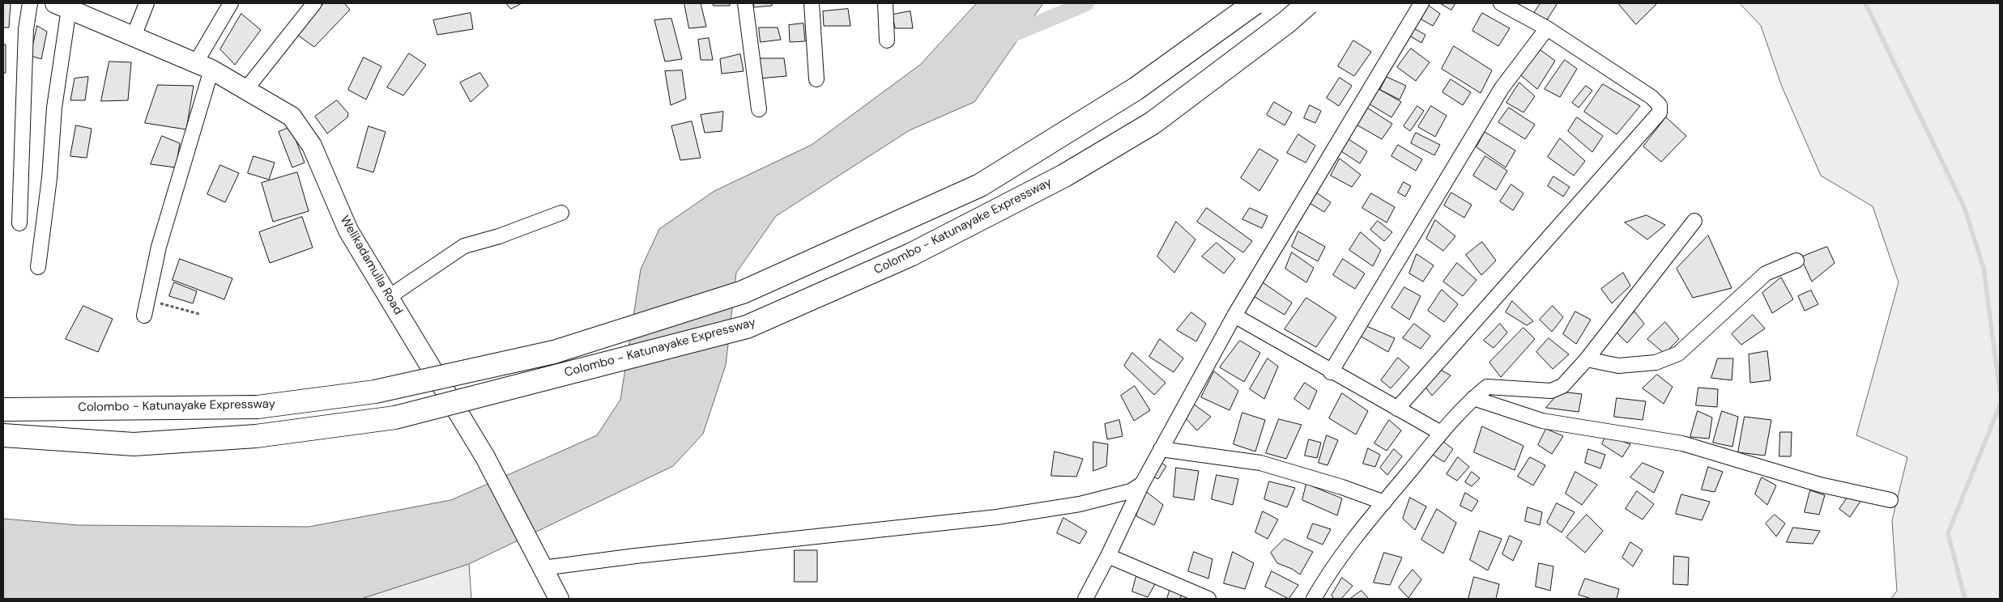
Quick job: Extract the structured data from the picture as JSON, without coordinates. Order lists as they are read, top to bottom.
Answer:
{
  "streets": {
    "highway": ["Colombo - Katunayake Expressway"],
    "street": ["Welikadamulla Road"]
  }
}
